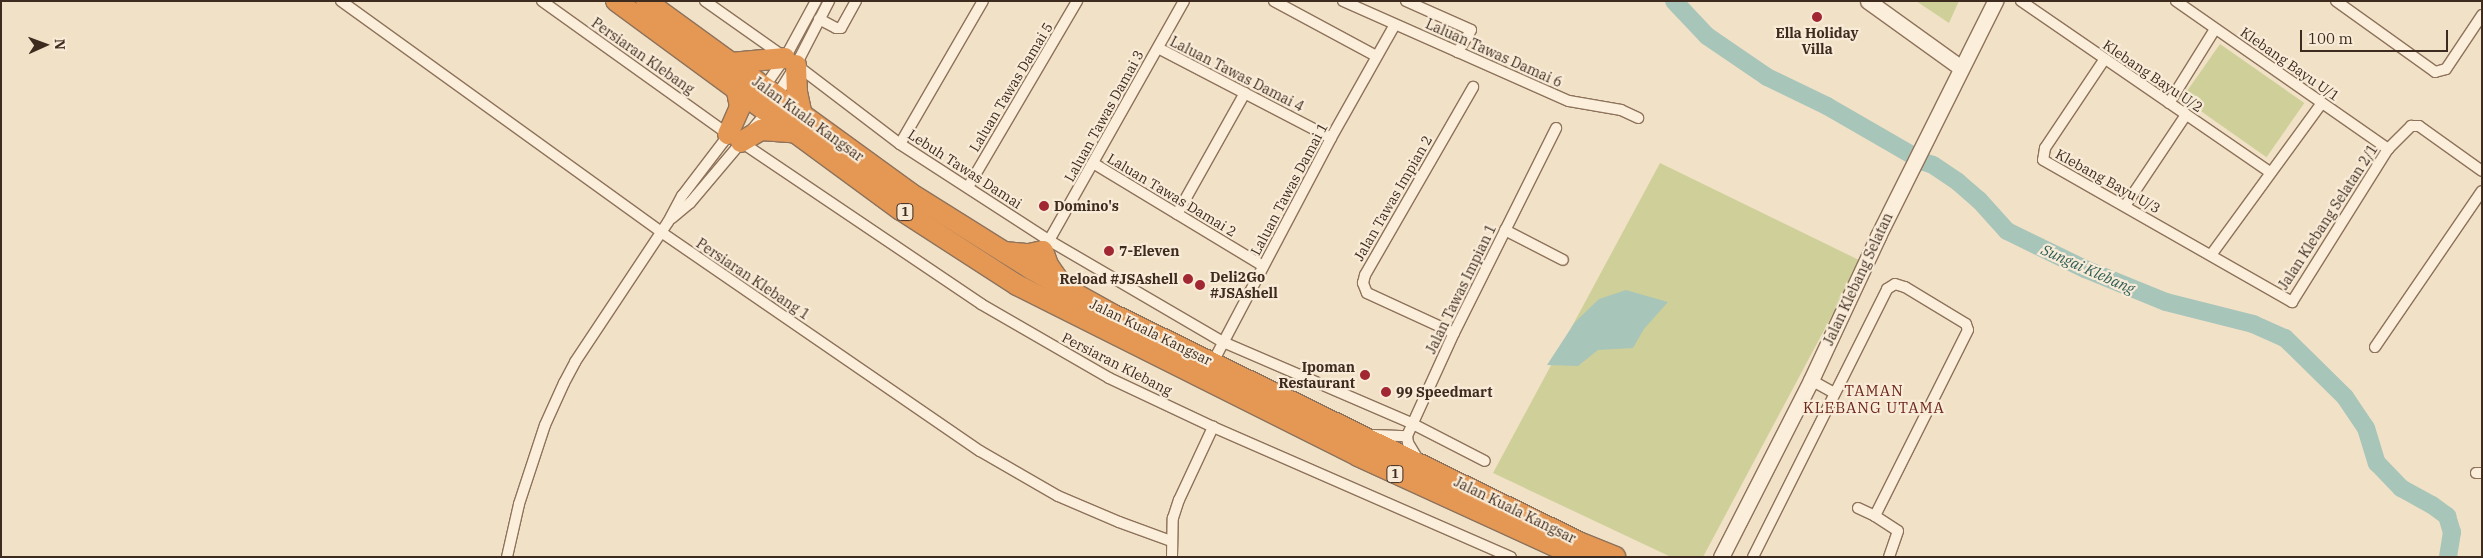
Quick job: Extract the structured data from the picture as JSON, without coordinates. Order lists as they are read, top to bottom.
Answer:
{
  "streets": {
    "highway": ["Jalan Kuala Kangsar", "1"],
    "street": [
      "Laluan Tawas Damai 6",
      "Persiaran Klebang",
      "Klebang Bayu U/1",
      "Laluan Tawas Damai 4",
      "Klebang Bayu U/2",
      "Laluan Tawas Damai 5",
      "Laluan Tawas Damai 3",
      "Lebuh Tawas Damai",
      "Klebang Bayu U/3",
      "Laluan Tawas Damai 1",
      "Laluan Tawas Damai 2",
      "Jalan Tawas Impian 2",
      "Jalan Klebang Selatan 2/1",
      "Persiaran Klebang 1",
      "Jalan Klebang Selatan",
      "Jalan Tawas Impian 1"
    ]
  },
  "crossings": [
    ["Laluan Tawas Damai 6", "Laluan Tawas Damai 1"],
    ["Klebang Bayu U/1", "Jalan Klebang Selatan 2/1"],
    ["Laluan Tawas Damai 4", "Laluan Tawas Damai 3"],
    ["Laluan Tawas Damai 4", "Laluan Tawas Damai 1"],
    ["Klebang Bayu U/2", "Klebang Bayu U/3"],
    ["Laluan Tawas Damai 5", "Lebuh Tawas Damai"],
    ["Laluan Tawas Damai 3", "Jalan Kuala Kangsar"],
    ["Laluan Tawas Damai 3", "Lebuh Tawas Damai"],
    ["Laluan Tawas Damai 3", "Laluan Tawas Damai 2"],
    ["Jalan Kuala Kangsar", "Laluan Tawas Damai 1"],
    ["Lebuh Tawas Damai", "Laluan Tawas Damai 1"],
    ["Lebuh Tawas Damai", "Jalan Tawas Impian 1"],
    ["Klebang Bayu U/3", "Jalan Klebang Selatan 2/1"],
    ["Laluan Tawas Damai 1", "Laluan Tawas Damai 2"],
    ["Jalan Tawas Impian 2", "Jalan Tawas Impian 1"]
  ],
  "districts": ["TAMAN KLEBANG UTAMA"],
  "water": ["Sungai Klebang"],
  "places": [
    "Ella Holiday Villa",
    "Domino's",
    "7-Eleven",
    "Reload #JSAshell",
    "Deli2Go #JSAshell",
    "Ipoman Restaurant",
    "99 Speedmart"
  ],
  "scale_bar": "100 m",
  "north": "right"
}
